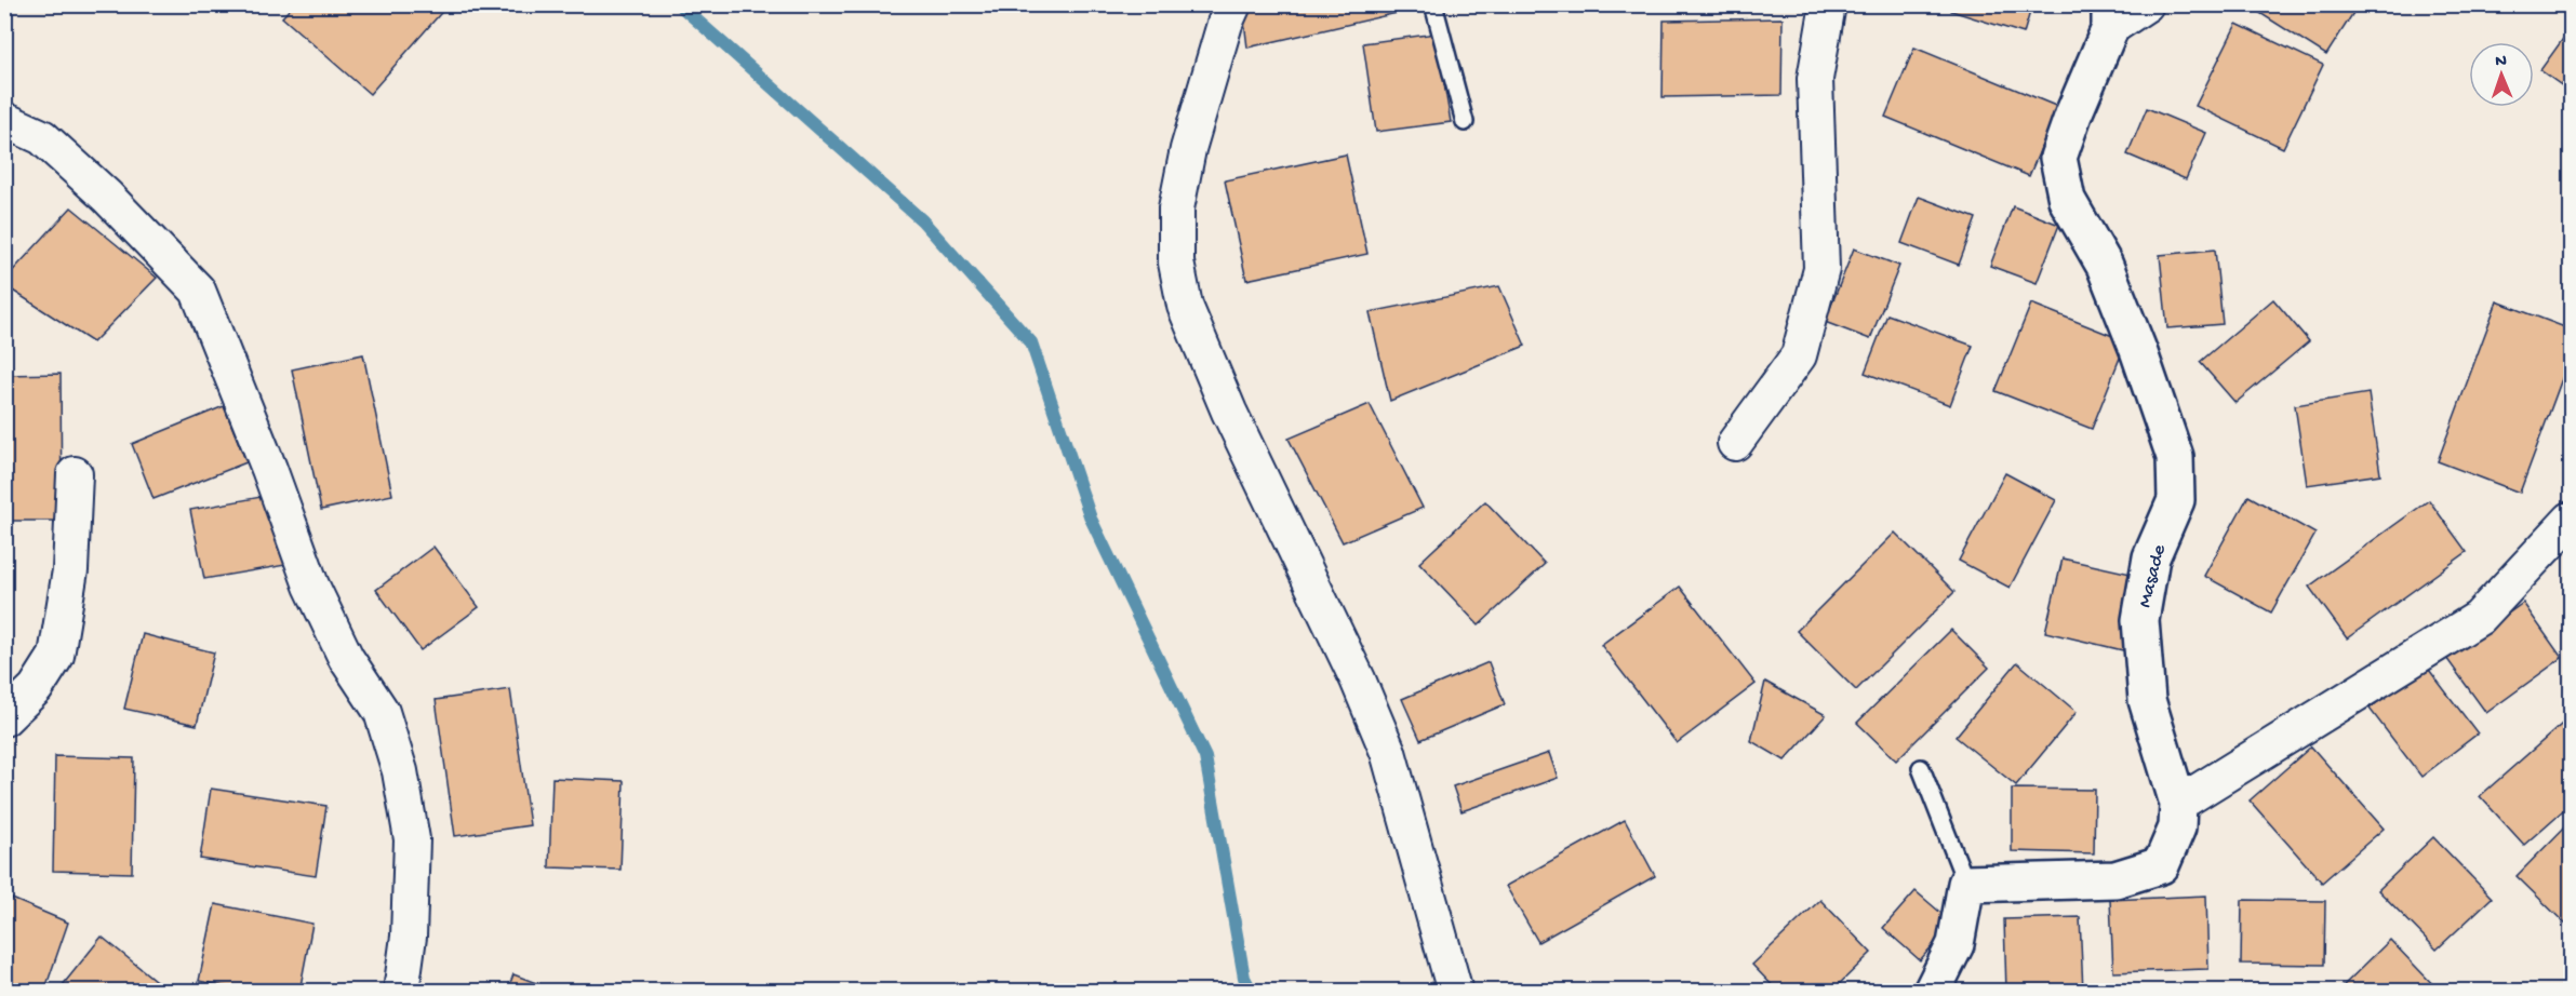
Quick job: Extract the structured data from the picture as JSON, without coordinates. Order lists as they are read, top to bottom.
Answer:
{
  "streets": {
    "street": ["Masade"]
  },
  "north": "top"
}
